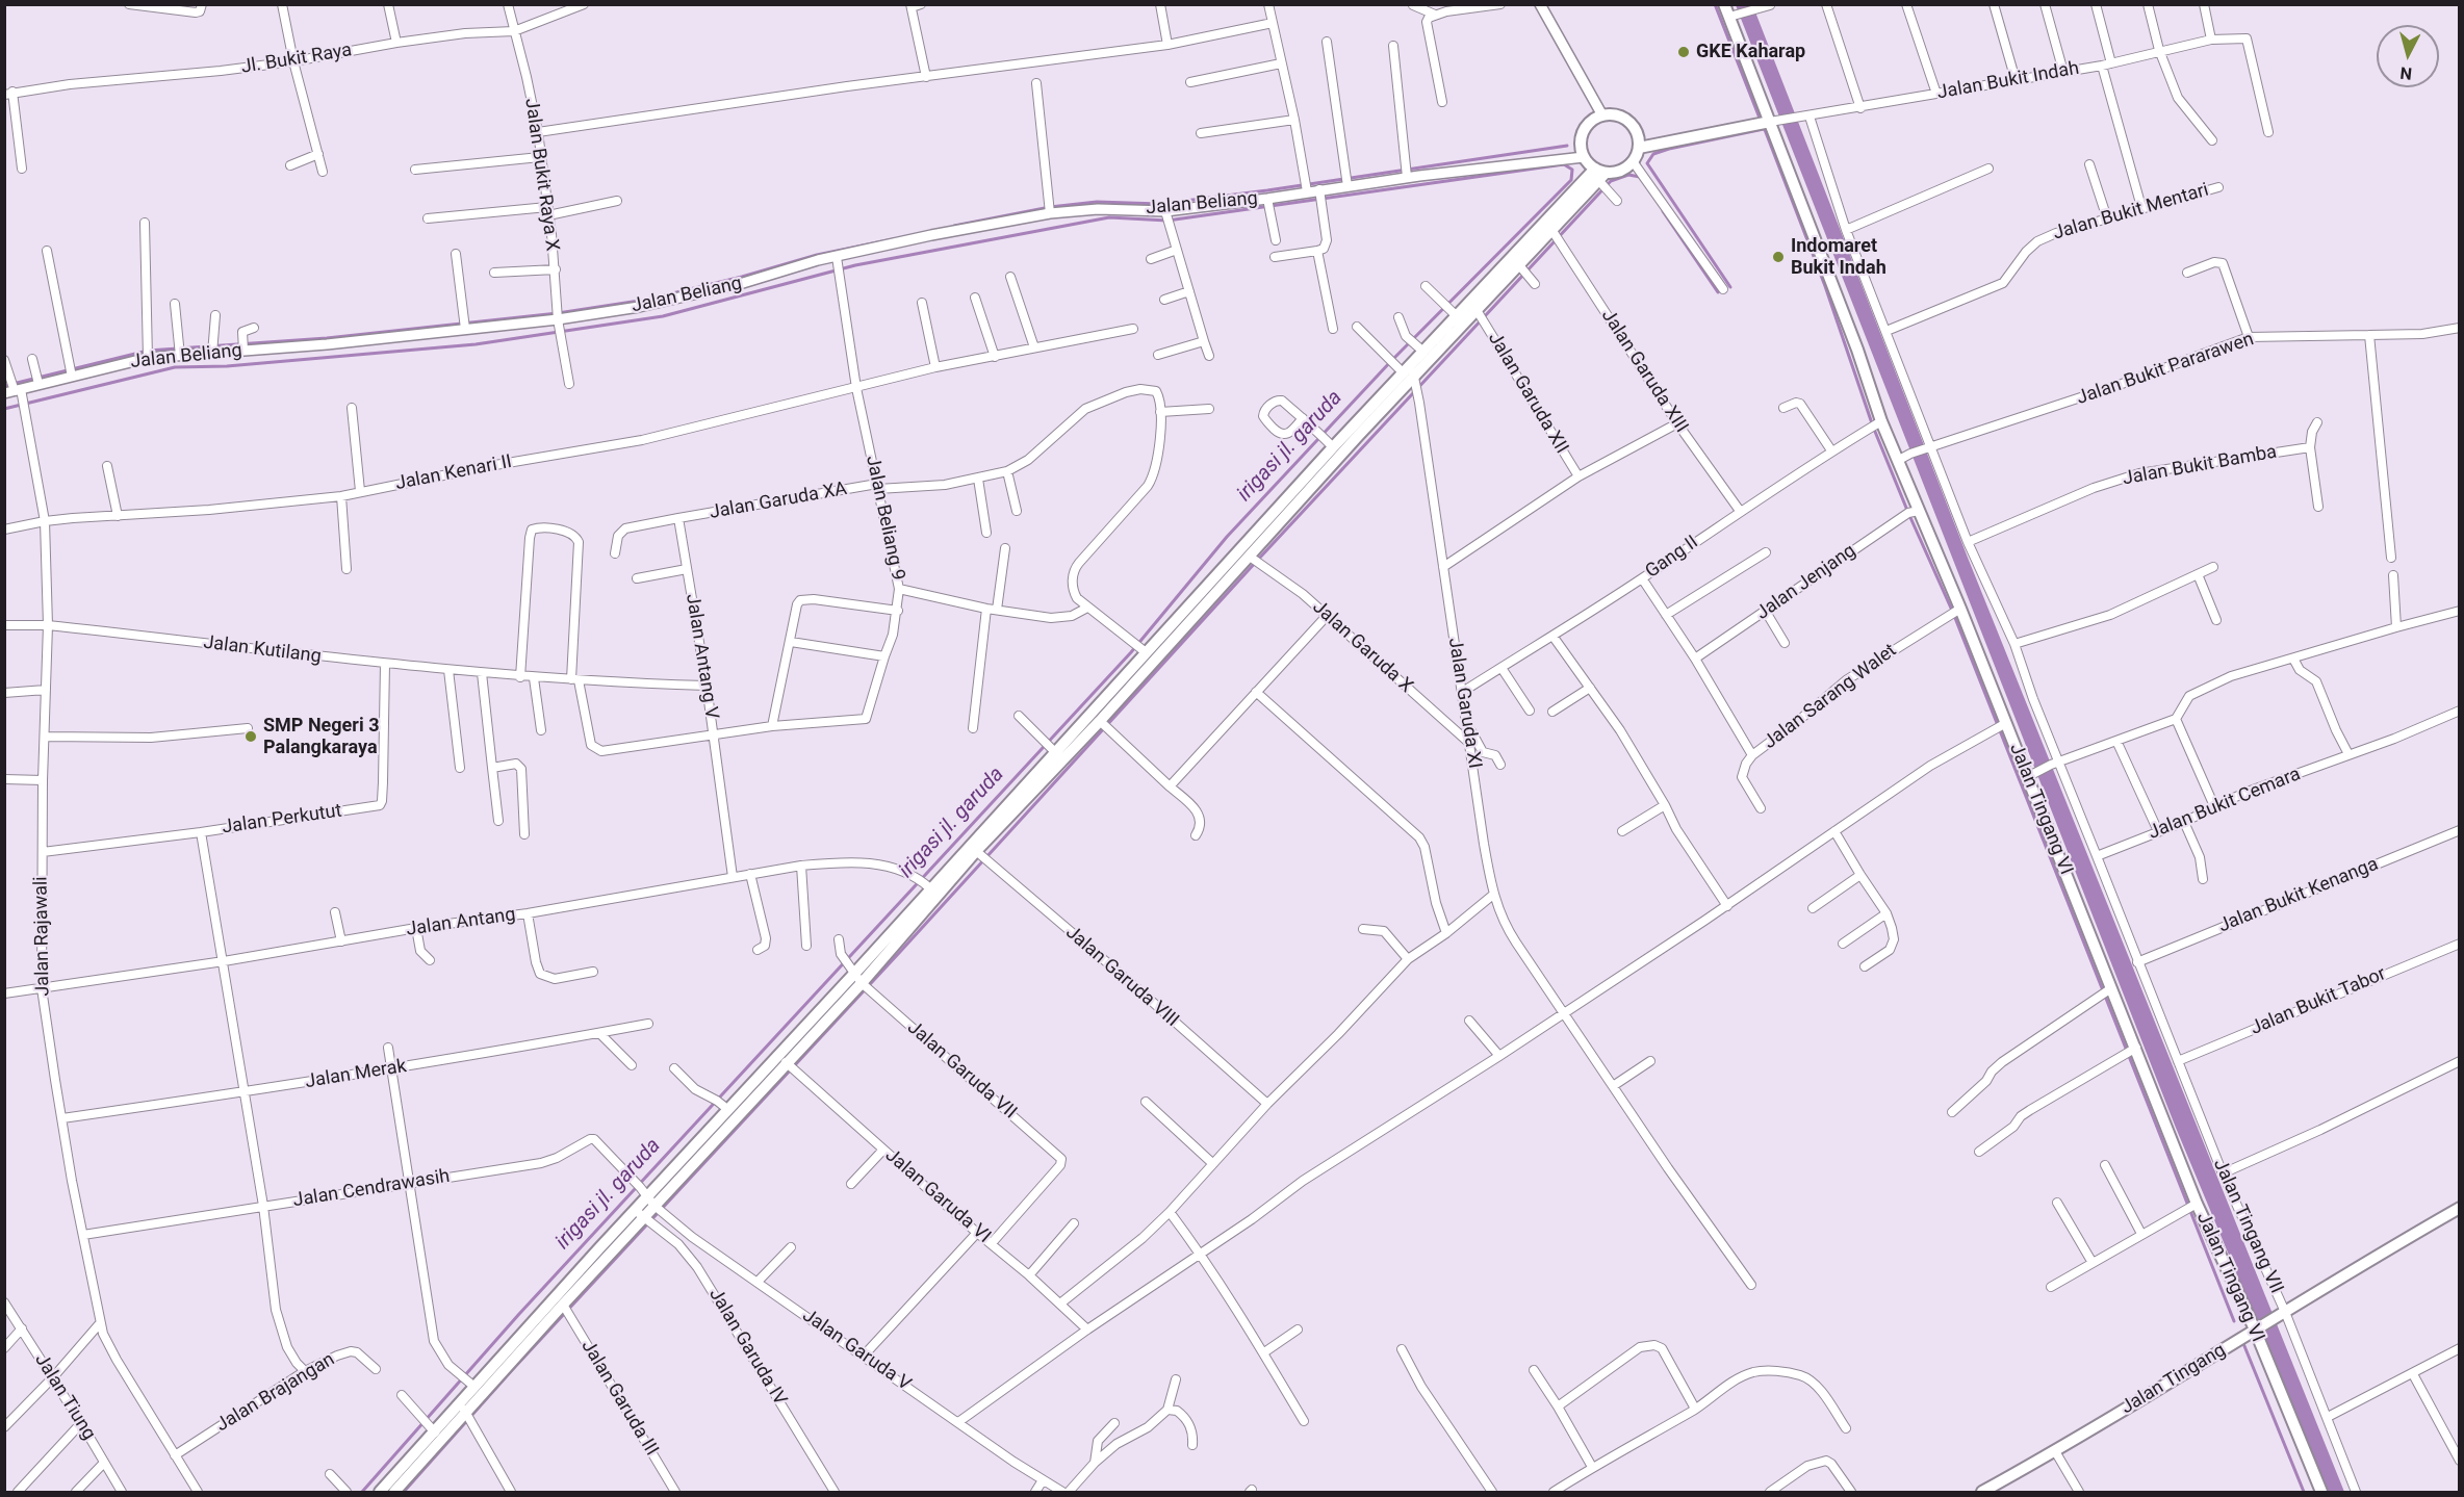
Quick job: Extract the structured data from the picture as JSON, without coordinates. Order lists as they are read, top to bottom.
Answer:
{
  "streets": {
    "main road": ["Jalan Tingang VI", "Jalan Tingang"],
    "street": [
      "Jl. Bukit Raya",
      "Jalan Bukit Indah",
      "Jalan Bukit Raya X",
      "Jalan Beliang",
      "Jalan Bukit Mentari",
      "Jalan Bukit Pararawen",
      "Jalan Garuda XIII",
      "Jalan Garuda XII",
      "Jalan Bukit Bamba",
      "Jalan Kenari II",
      "Jalan Garuda XA",
      "Jalan Beliang 9",
      "Gang II",
      "Jalan Jenjang",
      "Jalan Garuda X",
      "Jalan Kutilang",
      "Jalan Antang V",
      "Jalan Sarang Walet",
      "Jalan Garuda XI",
      "Jalan Bukit Cemara",
      "Jalan Perkutut",
      "Jalan Bukit Kenanga",
      "Jalan Antang",
      "Jalan Rajawali",
      "Jalan Garuda VIII",
      "Jalan Bukit Tabor",
      "Jalan Garuda VII",
      "Jalan Merak",
      "Jalan Cendrawasih",
      "Jalan Garuda VI",
      "Jalan Tingang VII",
      "Jalan Garuda IV",
      "Jalan Garuda V",
      "Jalan Brajangan",
      "Jalan Tiung",
      "Jalan Garuda III"
    ]
  },
  "crossings": [
    ["Jl. Bukit Raya", "Jalan Bukit Raya X"],
    ["Jalan Bukit Indah", "Jalan Tingang VI"],
    ["Jalan Bukit Raya X", "Jalan Beliang"],
    ["Jalan Beliang", "Jalan Beliang 9"],
    ["Jalan Beliang", "Jalan Rajawali"],
    ["Jalan Bukit Pararawen", "Jalan Tingang VI"],
    ["Jalan Garuda XIII", "Gang II"],
    ["Jalan Kenari II", "Jalan Beliang 9"],
    ["Jalan Kenari II", "Jalan Rajawali"],
    ["Jalan Garuda XA", "Jalan Beliang 9"],
    ["Jalan Garuda XA", "Jalan Antang V"],
    ["Gang II", "Jalan Garuda XI"],
    ["Gang II", "Jalan Tingang VI"],
    ["Jalan Jenjang", "Jalan Tingang VI"],
    ["Jalan Garuda X", "Jalan Garuda XI"],
    ["Jalan Kutilang", "Jalan Antang V"],
    ["Jalan Kutilang", "Jalan Perkutut"],
    ["Jalan Kutilang", "Jalan Rajawali"],
    ["Jalan Antang V", "Jalan Antang"],
    ["Jalan Sarang Walet", "Jalan Tingang VI"],
    ["Jalan Tingang VI", "Jalan Tingang"],
    ["Jalan Perkutut", "Jalan Rajawali"],
    ["Jalan Bukit Kenanga", "Jalan Tingang VII"],
    ["Jalan Antang", "Jalan Rajawali"],
    ["Jalan Rajawali", "Jalan Merak"],
    ["Jalan Rajawali", "Jalan Cendrawasih"],
    ["Jalan Rajawali", "Jalan Brajangan"],
    ["Jalan Bukit Tabor", "Jalan Tingang VII"],
    ["Jalan Garuda VII", "Jalan Garuda VI"],
    ["Jalan Cendrawasih", "Jalan Garuda V"],
    ["Jalan Tingang VII", "Jalan Tingang"]
  ],
  "water": ["irigasi jl. garuda"],
  "places": ["GKE Kaharap", "Indomaret Bukit Indah", "SMP Negeri 3 Palangkaraya"],
  "north": "bottom"
}
